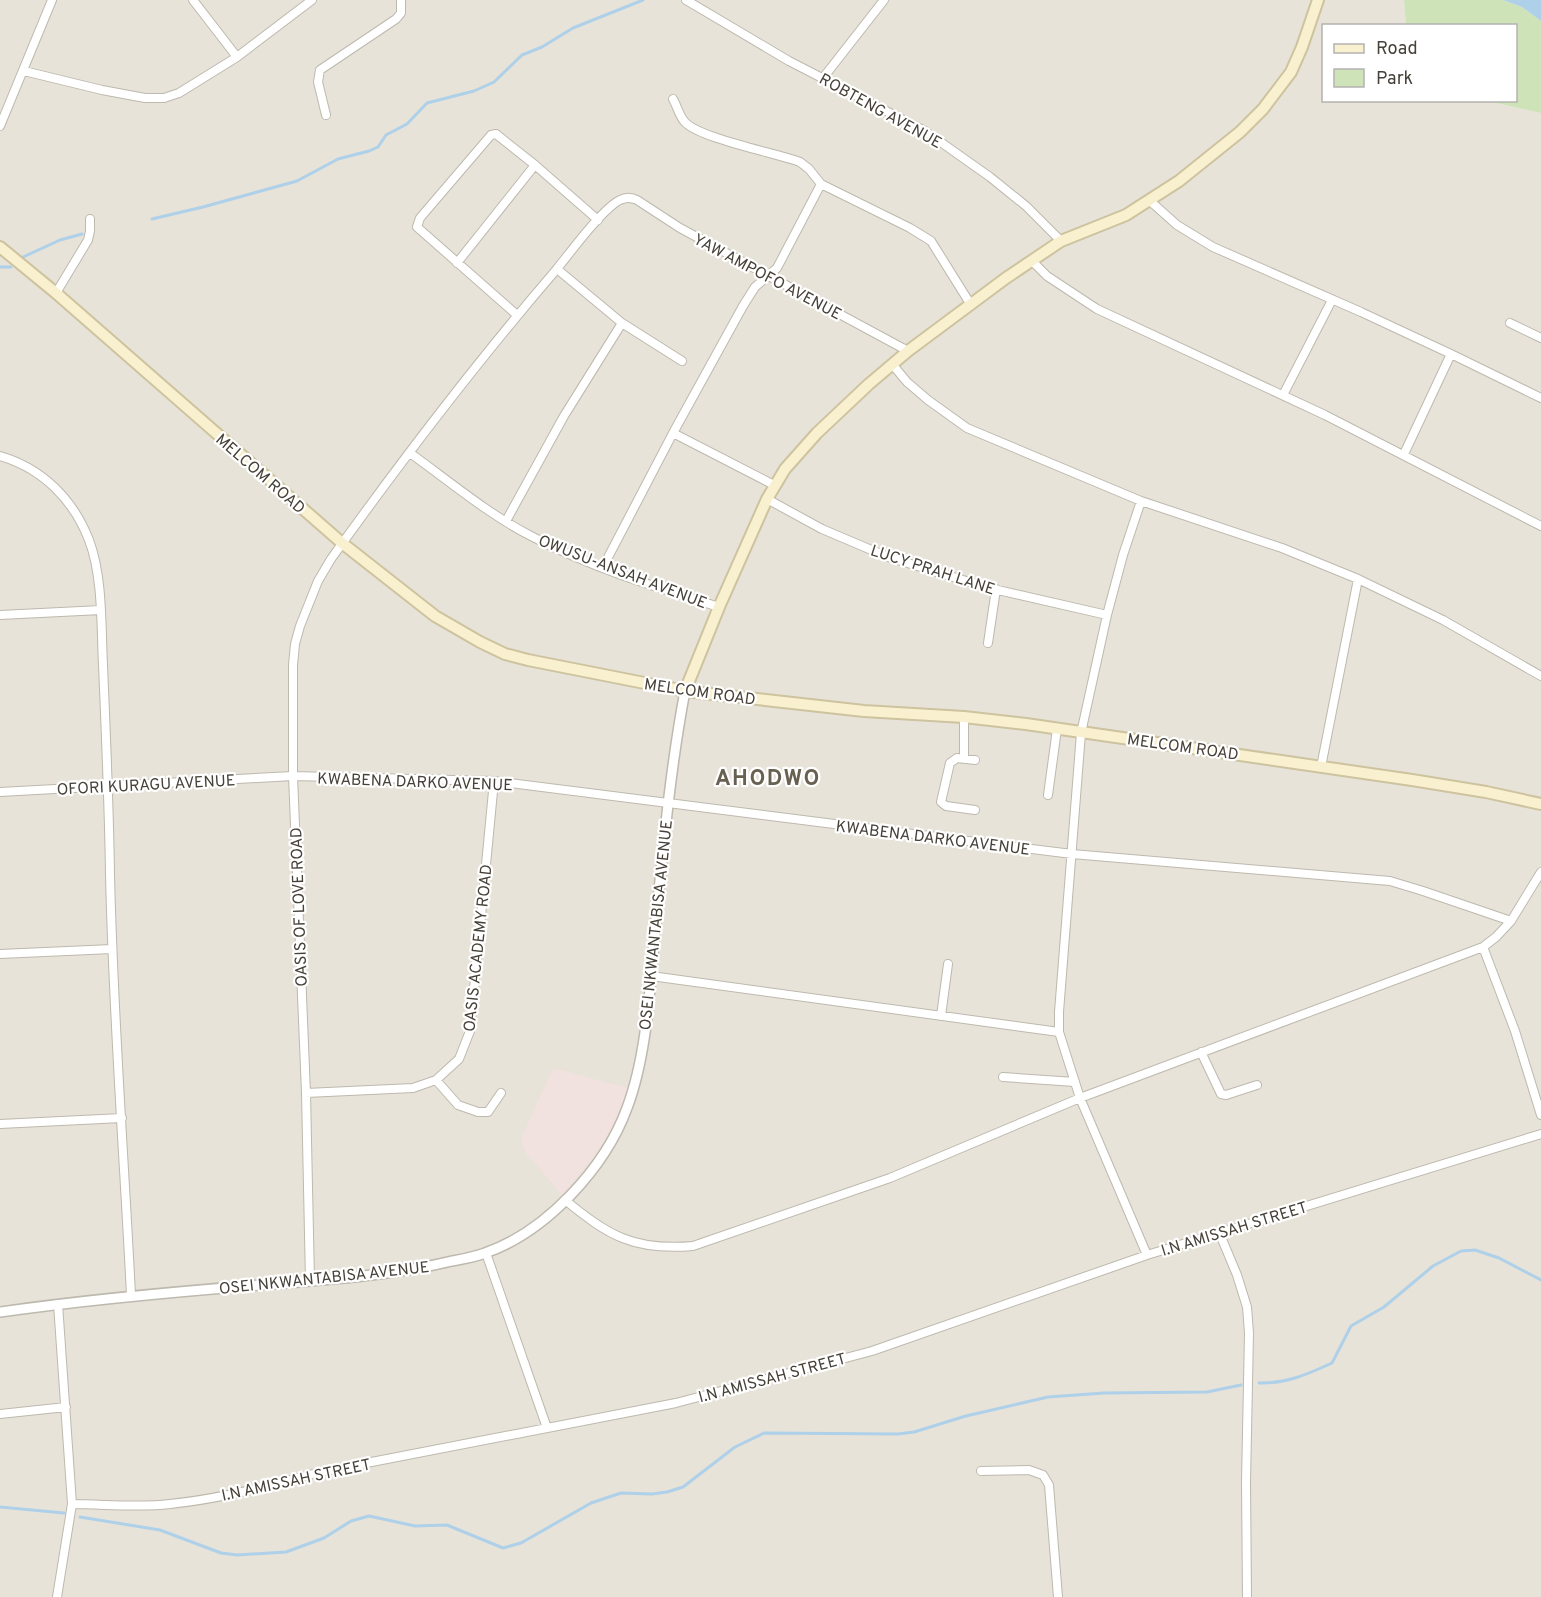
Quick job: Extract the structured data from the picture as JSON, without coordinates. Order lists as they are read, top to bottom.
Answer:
{
  "streets": {
    "main road": ["MELCOM ROAD"],
    "street": [
      "ROBTENG AVENUE",
      "YAW AMPOFO AVENUE",
      "LUCY PRAH LANE",
      "OWUSU-ANSAH AVENUE",
      "KWABENA DARKO AVENUE",
      "OFORI KURAGU AVENUE",
      "OASIS OF LOVE ROAD",
      "OSEI NKWANTABISA AVENUE",
      "OASIS ACADEMY ROAD",
      "I.N AMISSAH STREET"
    ]
  },
  "crossings": [
    ["YAW AMPOFO AVENUE", "OASIS OF LOVE ROAD"],
    ["MELCOM ROAD", "OASIS OF LOVE ROAD"],
    ["MELCOM ROAD", "OSEI NKWANTABISA AVENUE"],
    ["OWUSU-ANSAH AVENUE", "OASIS OF LOVE ROAD"],
    ["KWABENA DARKO AVENUE", "OFORI KURAGU AVENUE"],
    ["KWABENA DARKO AVENUE", "OASIS OF LOVE ROAD"],
    ["KWABENA DARKO AVENUE", "OSEI NKWANTABISA AVENUE"],
    ["KWABENA DARKO AVENUE", "OASIS ACADEMY ROAD"],
    ["OFORI KURAGU AVENUE", "OASIS OF LOVE ROAD"],
    ["OASIS OF LOVE ROAD", "OSEI NKWANTABISA AVENUE"],
    ["OASIS OF LOVE ROAD", "OASIS ACADEMY ROAD"]
  ],
  "districts": ["AHODWO"],
  "legend": ["Road", "Park"]
}
